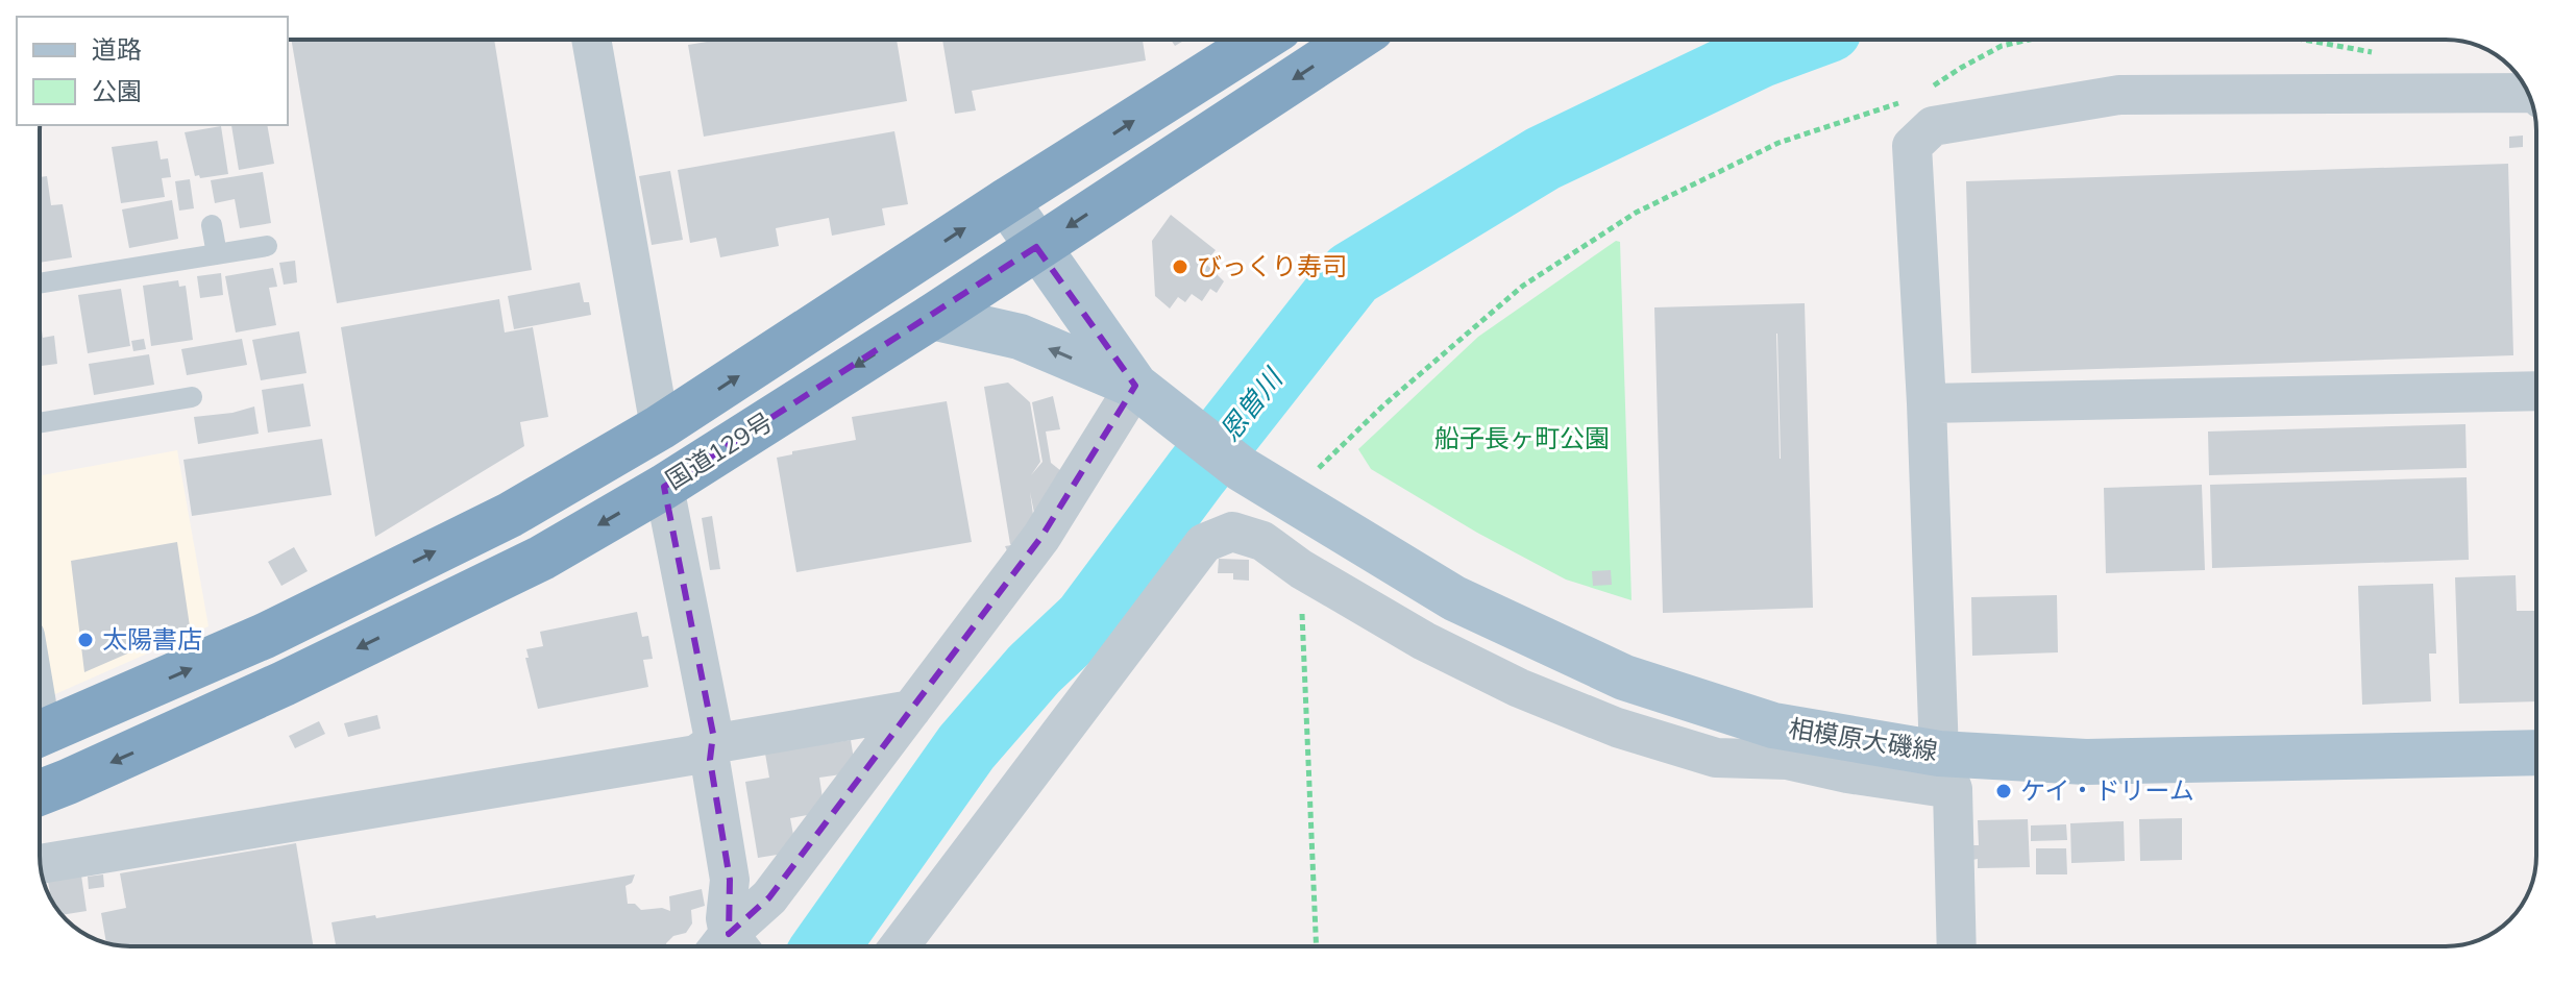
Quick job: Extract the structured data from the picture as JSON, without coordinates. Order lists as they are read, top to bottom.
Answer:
{
  "streets": {
    "highway": ["国道129号"],
    "main road": ["相模原大磯線"]
  },
  "water": ["恩曽川"],
  "parks": ["船子長ヶ町公園"],
  "places": ["びっくり寿司", "太陽書店", "ケイ・ドリーム"],
  "legend": ["道路", "公園"]
}
